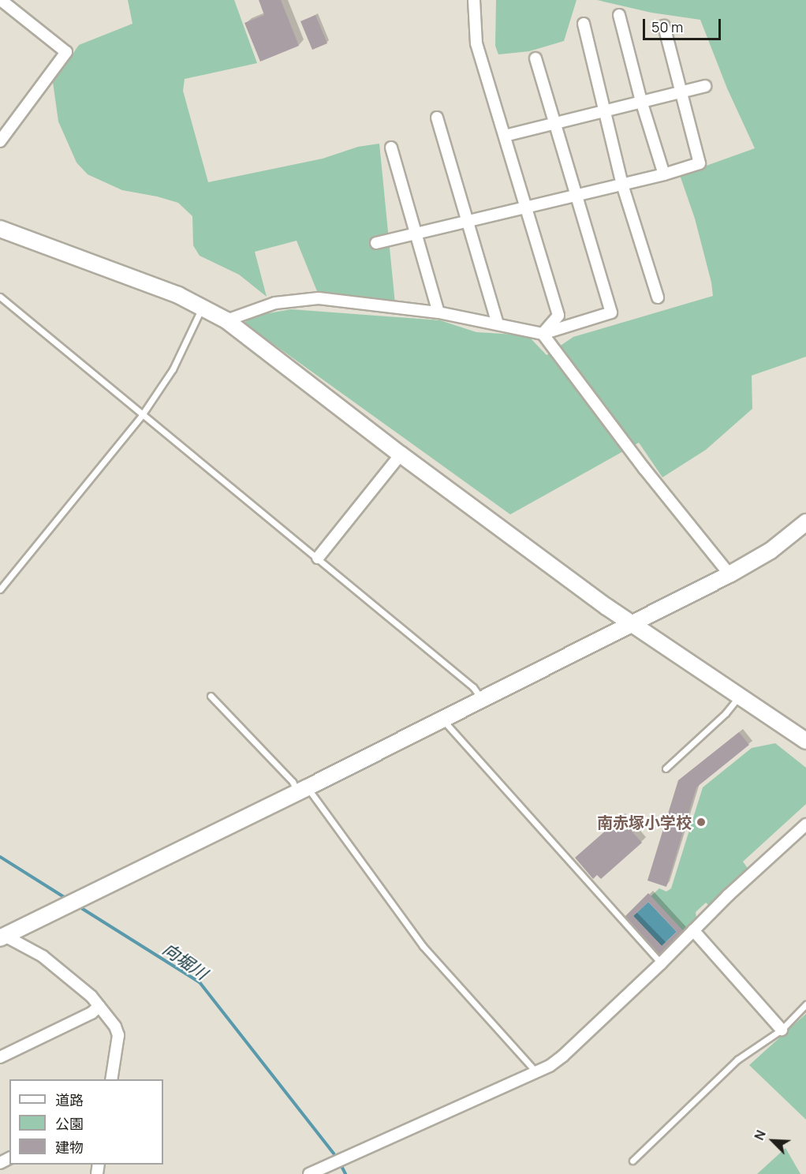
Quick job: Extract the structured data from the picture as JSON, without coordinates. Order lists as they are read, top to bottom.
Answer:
{
  "water": ["向堀川"],
  "places": ["南赤塚小学校"],
  "legend": ["道路", "公園", "建物"],
  "scale_bar": "50 m",
  "north": "top left"
}
